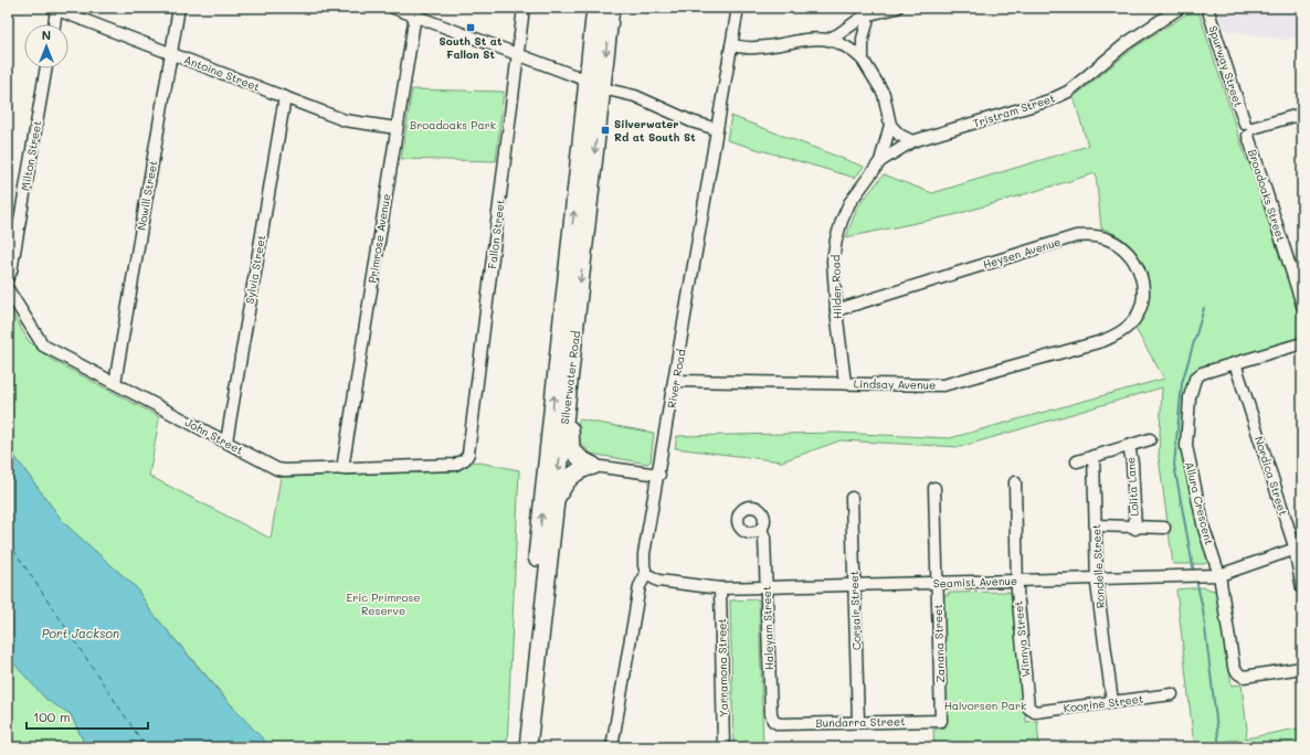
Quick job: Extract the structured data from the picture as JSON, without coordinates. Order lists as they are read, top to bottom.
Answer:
{
  "streets": {
    "highway": ["Silverwater Road"],
    "street": [
      "Spurway Street",
      "Antoine Street",
      "Tristram Street",
      "Milton Street",
      "Nowill Street",
      "Broadoaks Street",
      "Fallon Street",
      "Primrose Avenue",
      "Heysen Avenue",
      "Sylvia Street",
      "Hilder Road",
      "River Road",
      "Lindsay Avenue",
      "John Street",
      "Nordica Street",
      "Lolita Lane",
      "Allura Crescent",
      "Rondelle Street",
      "Seamist Avenue",
      "Corsair Street",
      "Haleyam Street",
      "Winnya Street",
      "Zanana Street",
      "Yarramona Street",
      "Koorine Street",
      "Bundarra Street"
    ]
  },
  "crossings": [
    ["Spurway Street", "Broadoaks Street"],
    ["Antoine Street", "Nowill Street"],
    ["Antoine Street", "Primrose Avenue"],
    ["Antoine Street", "Sylvia Street"],
    ["Tristram Street", "Hilder Road"],
    ["Nowill Street", "John Street"],
    ["Fallon Street", "John Street"],
    ["Primrose Avenue", "John Street"],
    ["Heysen Avenue", "Hilder Road"],
    ["Heysen Avenue", "Lindsay Avenue"],
    ["Sylvia Street", "John Street"],
    ["Hilder Road", "Lindsay Avenue"],
    ["River Road", "Lindsay Avenue"],
    ["River Road", "Seamist Avenue"],
    ["Nordica Street", "Allura Crescent"],
    ["Nordica Street", "Seamist Avenue"],
    ["Lolita Lane", "Rondelle Street"],
    ["Allura Crescent", "Seamist Avenue"],
    ["Rondelle Street", "Seamist Avenue"],
    ["Rondelle Street", "Koorine Street"],
    ["Seamist Avenue", "Corsair Street"],
    ["Seamist Avenue", "Haleyam Street"],
    ["Seamist Avenue", "Winnya Street"],
    ["Seamist Avenue", "Zanana Street"],
    ["Seamist Avenue", "Yarramona Street"],
    ["Corsair Street", "Bundarra Street"],
    ["Haleyam Street", "Bundarra Street"],
    ["Winnya Street", "Koorine Street"],
    ["Zanana Street", "Bundarra Street"]
  ],
  "water": ["Port Jackson"],
  "parks": ["Broadoaks Park", "Eric Primrose Reserve", "Halvorsen Park"],
  "places": {
    "transit": ["South St at Fallon St", "Silverwater Rd at South St"]
  },
  "scale_bar": "100 m",
  "north": "top"
}
